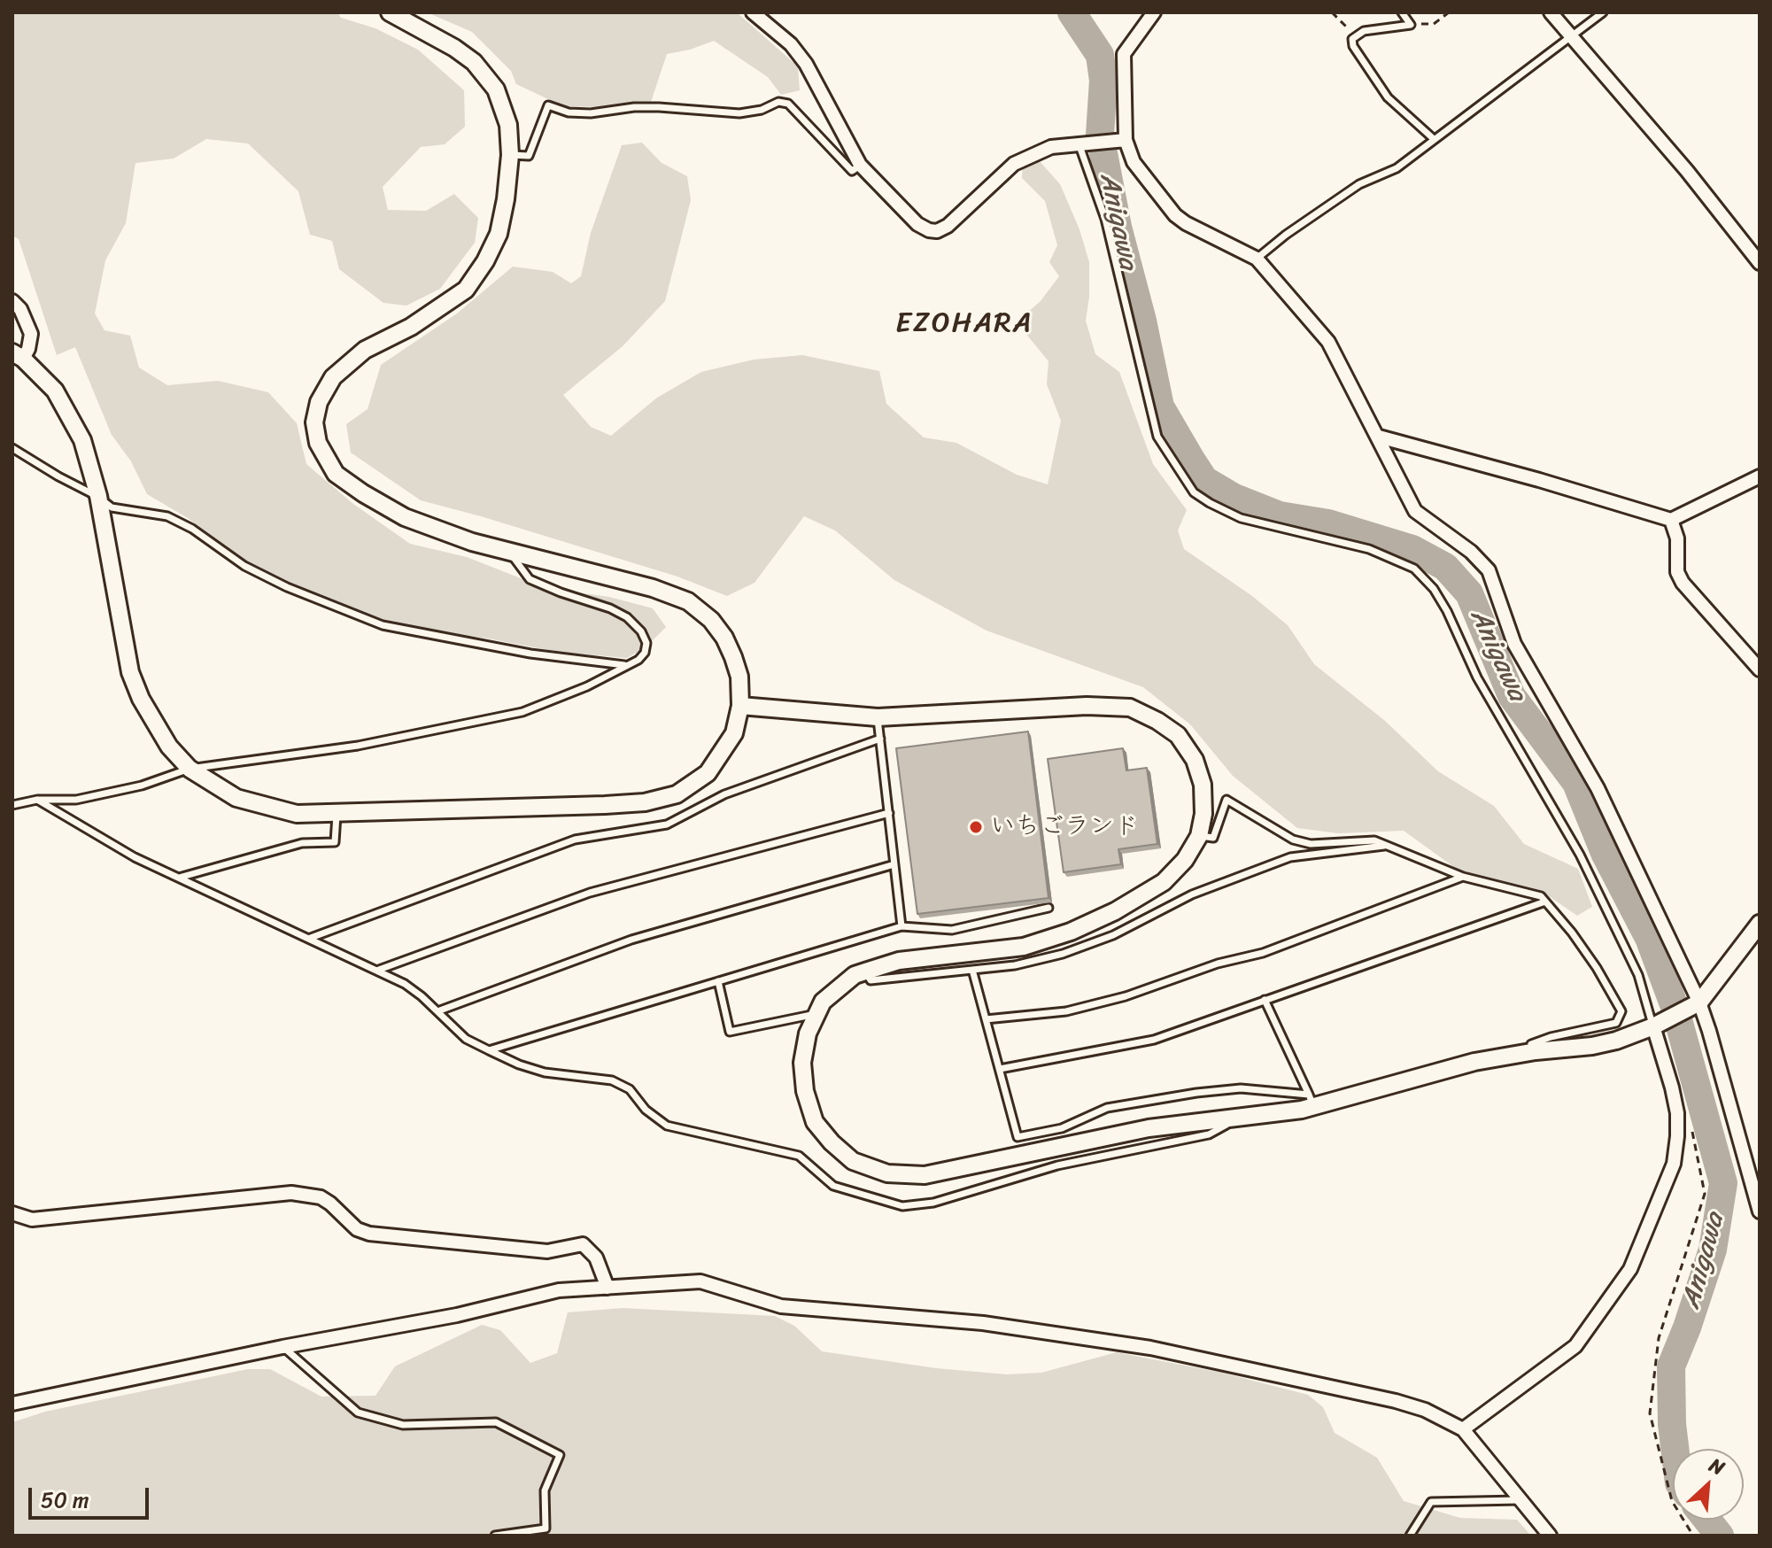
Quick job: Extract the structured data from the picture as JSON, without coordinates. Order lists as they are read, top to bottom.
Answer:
{
  "districts": ["EZOHARA"],
  "water": ["Anigawa"],
  "places": ["いちごランド"],
  "scale_bar": "50 m",
  "north": "top right"
}
